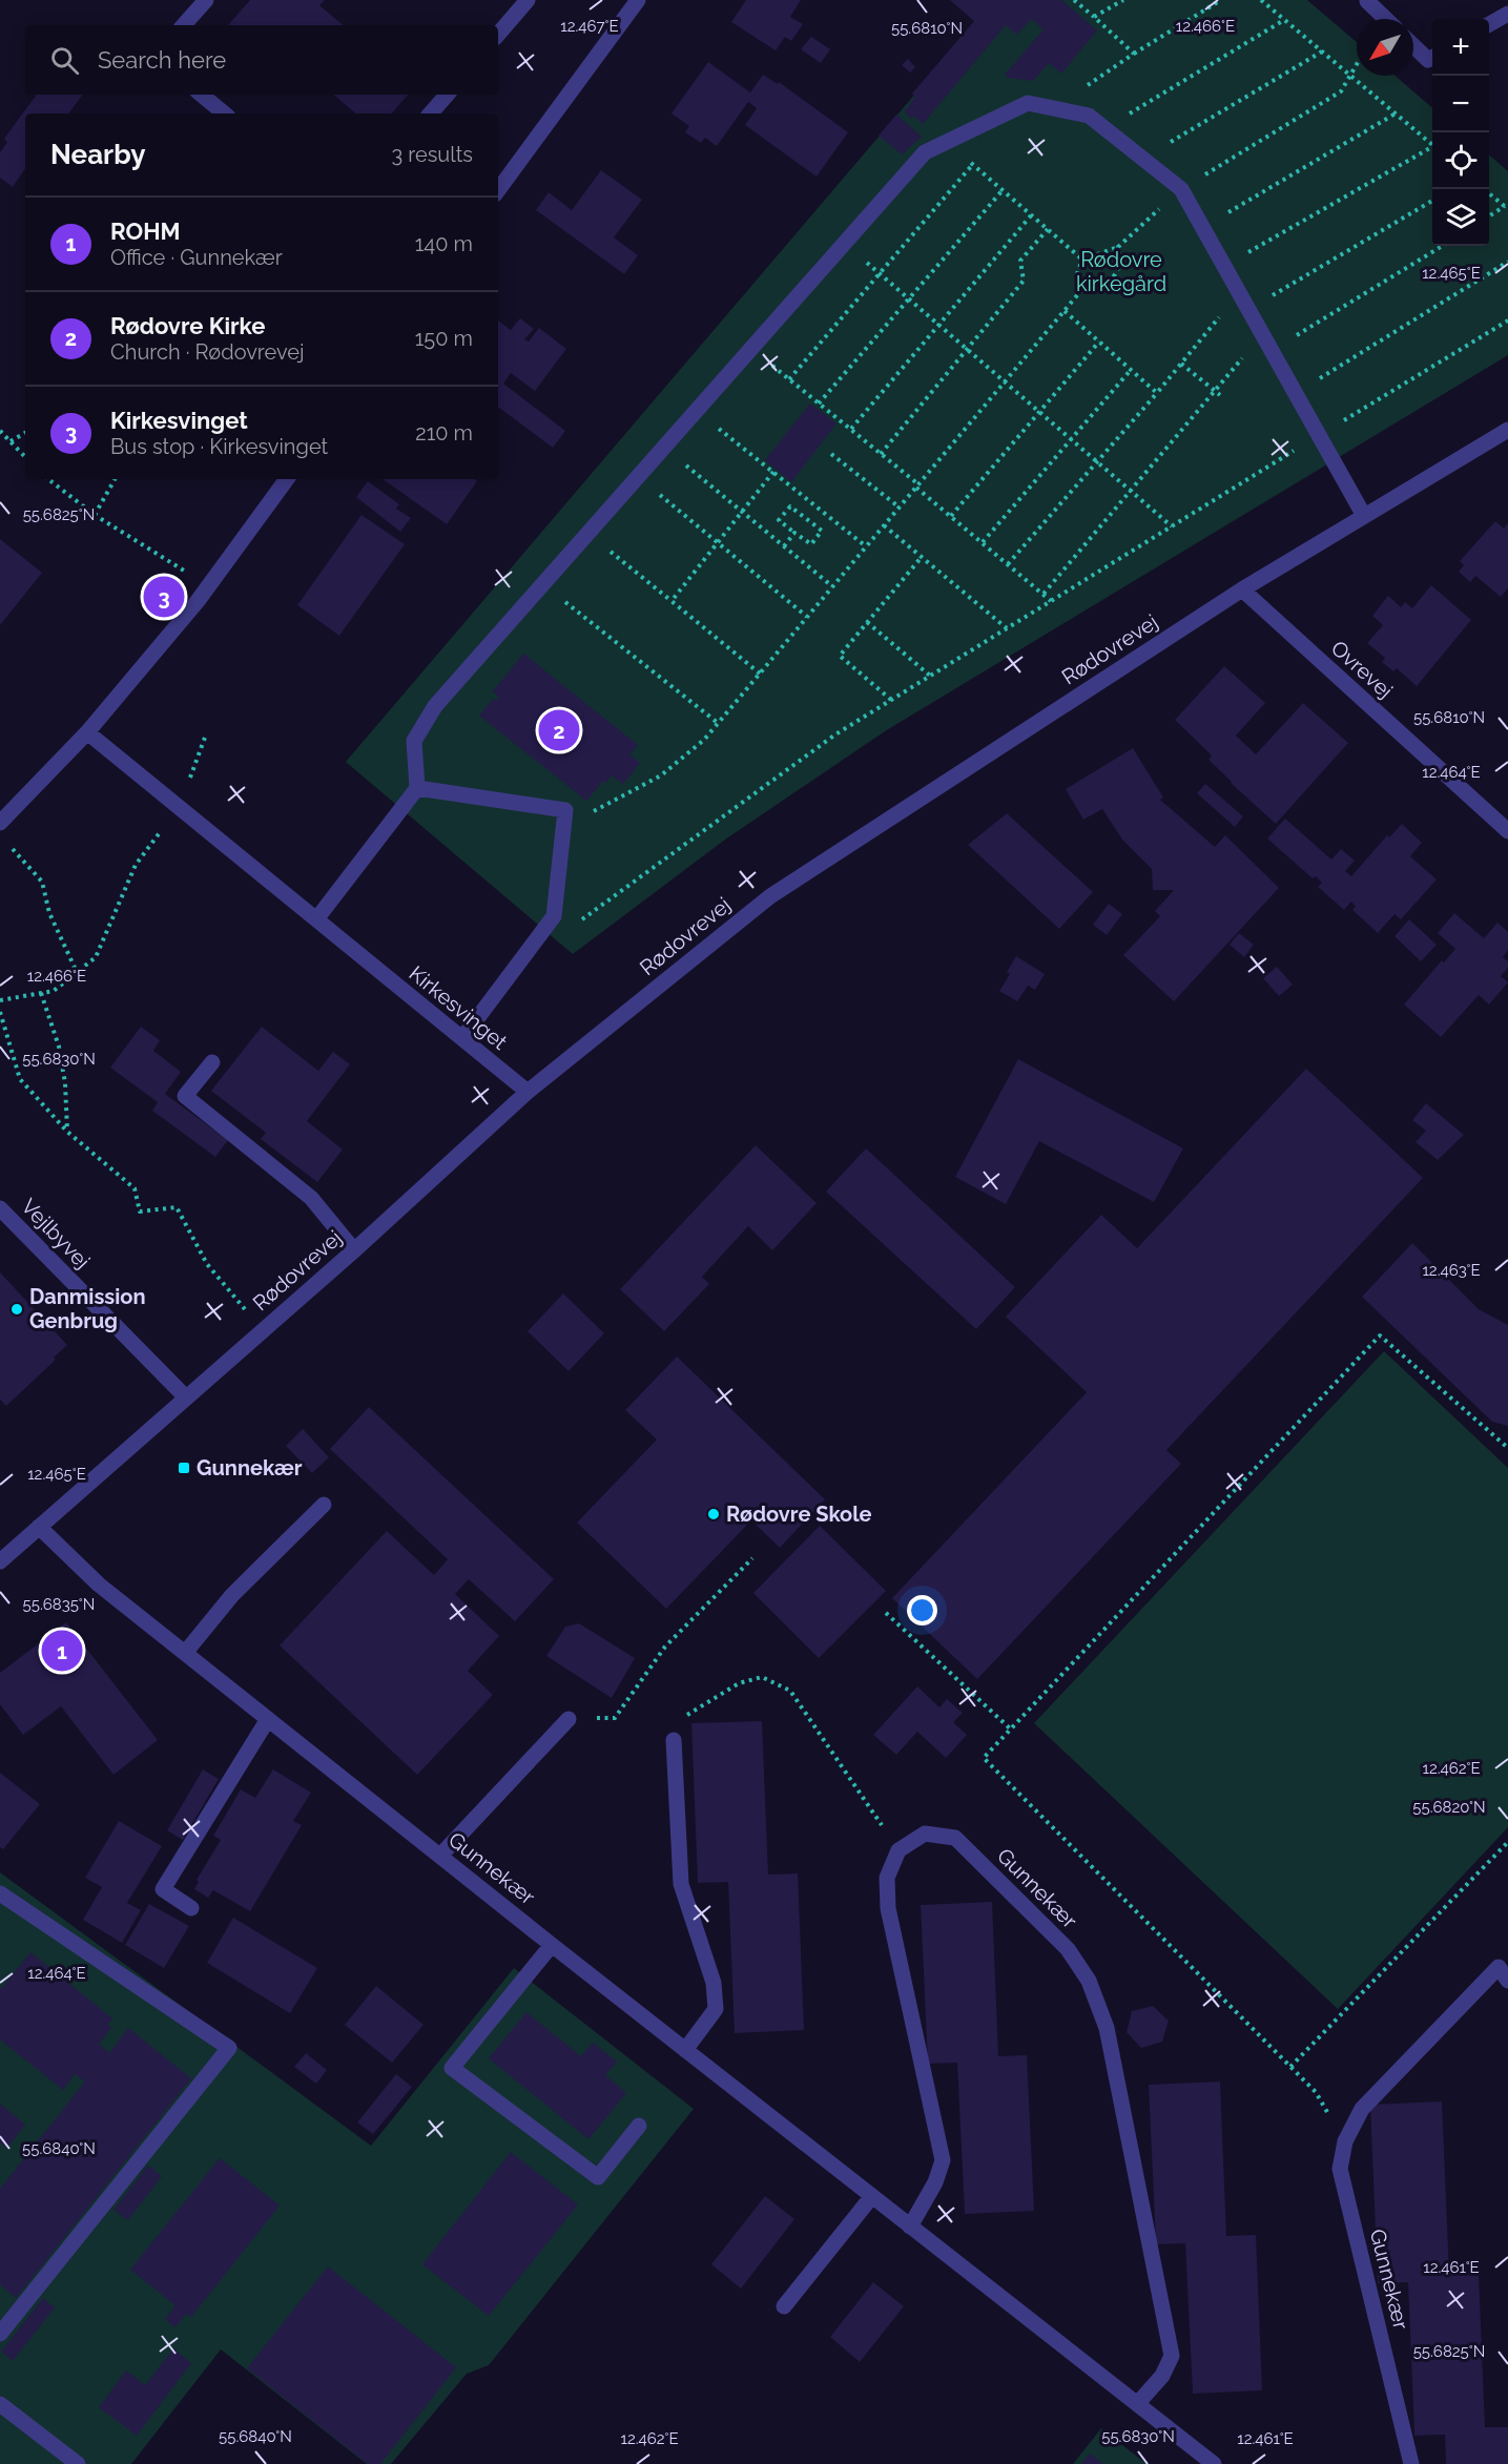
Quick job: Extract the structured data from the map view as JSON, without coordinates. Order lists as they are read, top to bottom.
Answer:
{
  "streets": {
    "street": [
      "Rødovrevej",
      "Ovrevej",
      "Kirkesvinget",
      "Vejlbyvej",
      "Gunnekær"
    ]
  },
  "crossings": [
    ["Rødovrevej", "Ovrevej"],
    ["Rødovrevej", "Kirkesvinget"],
    ["Rødovrevej", "Vejlbyvej"],
    ["Rødovrevej", "Gunnekær"]
  ],
  "parks": ["Rødovre kirkegård"],
  "places": {
    "other": ["Danmission Genbrug", "Rødovre Skole"],
    "transit": ["Gunnekær"]
  },
  "north": "bottom left",
  "page": {
    "map_buttons": ["+", "−"],
    "search": "Search here",
    "heading": ["Nearby", "3 results"],
    "list": [
      {
        "mark": "1",
        "name": "ROHM",
        "note": "Office · Gunnekær",
        "value": "140 m"
      },
      {
        "mark": "2",
        "name": "Rødovre Kirke",
        "note": "Church · Rødovrevej",
        "value": "150 m"
      },
      {
        "mark": "3",
        "name": "Kirkesvinget",
        "note": "Bus stop · Kirkesvinget",
        "value": "210 m"
      }
    ],
    "pins": ["3", "2", "1"]
  },
  "coordinates": [
    "12.467°E",
    "12.466°E",
    "55.6810°N",
    "12.465°E",
    "55.6825°N",
    "12.464°E",
    "55.6830°N",
    "12.463°E",
    "55.6835°N",
    "12.462°E",
    "55.6820°N",
    "55.6840°N",
    "12.461°E"
  ]
}
